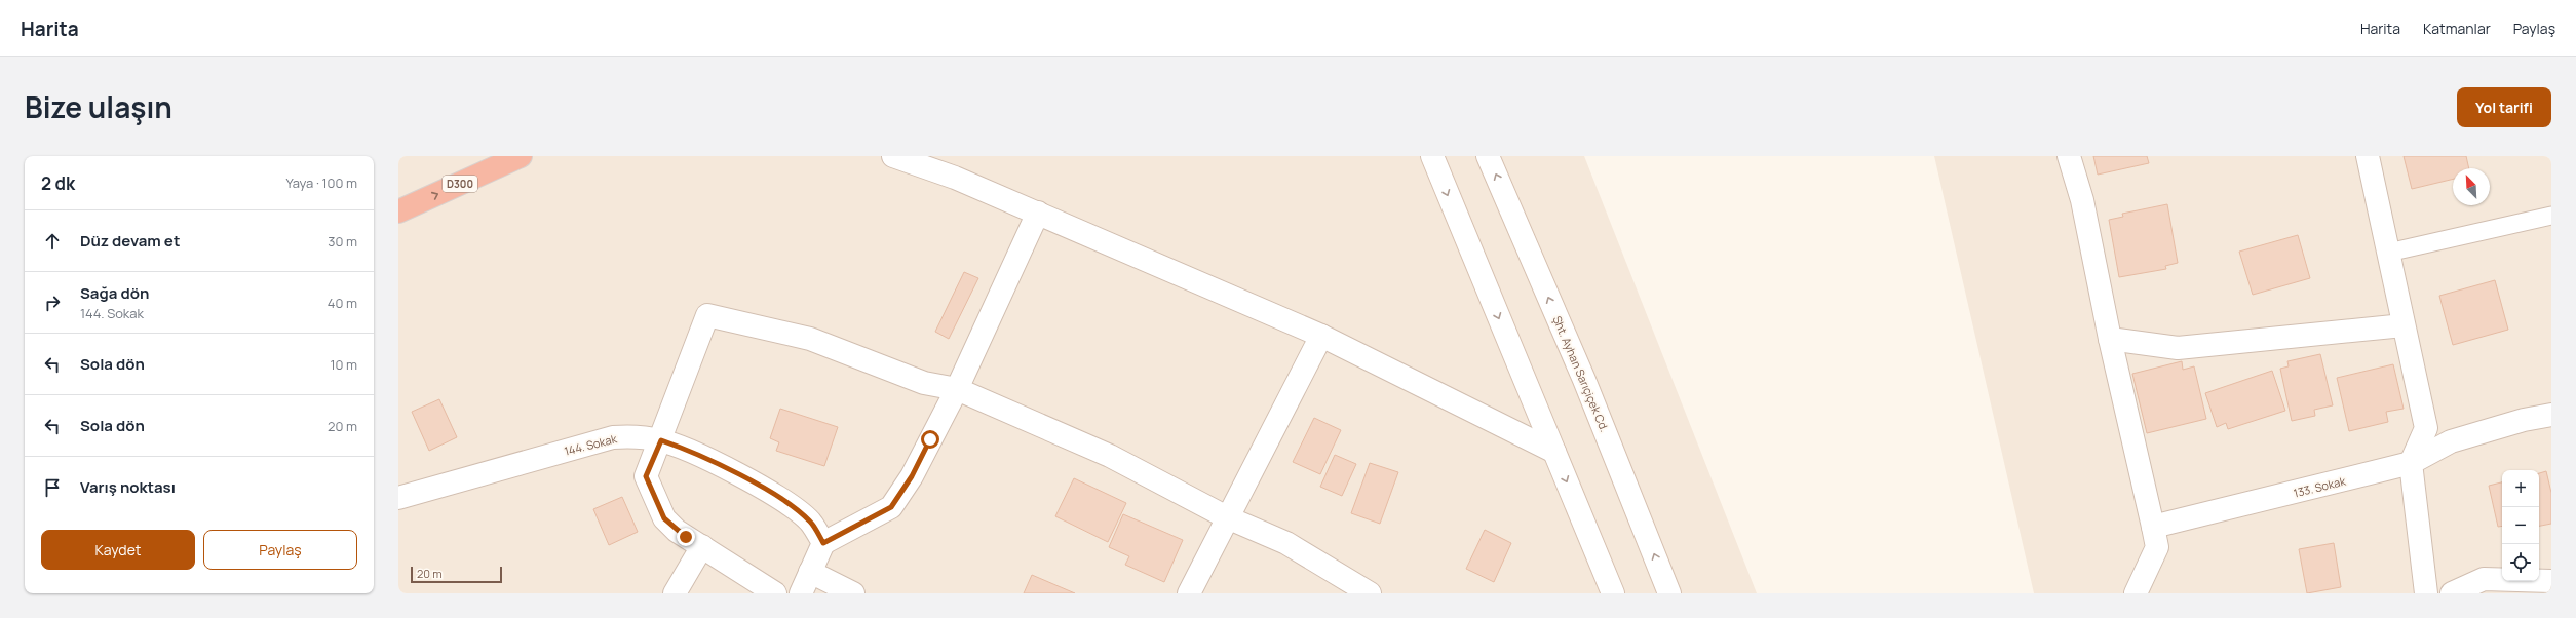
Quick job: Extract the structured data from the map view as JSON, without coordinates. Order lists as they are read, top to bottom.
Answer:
{
  "streets": {
    "highway": ["D300"],
    "street": ["Şht. Ayhan Sarıçiçek Cd.", "144. Sokak", "133. Sokak"]
  },
  "scale_bar": "20 m",
  "north": "top left",
  "page": {
    "header": "Harita",
    "nav": ["Harita", "Katmanlar", "Paylaş"],
    "title": "Bize ulaşın",
    "buttons": [
      "Yol tarifi",
      ["Kaydet", "Paylaş"]
    ],
    "heading": ["2 dk", "Yaya · 100 m"],
    "list": [
      ["Düz devam et", "30 m"],
      ["Sağa dön", "144. Sokak", "40 m"],
      ["Sola dön", "10 m"],
      ["Sola dön", "20 m"],
      "Varış noktası"
    ],
    "map_buttons": ["+", "−"],
    "scale": "20 m"
  }
}
